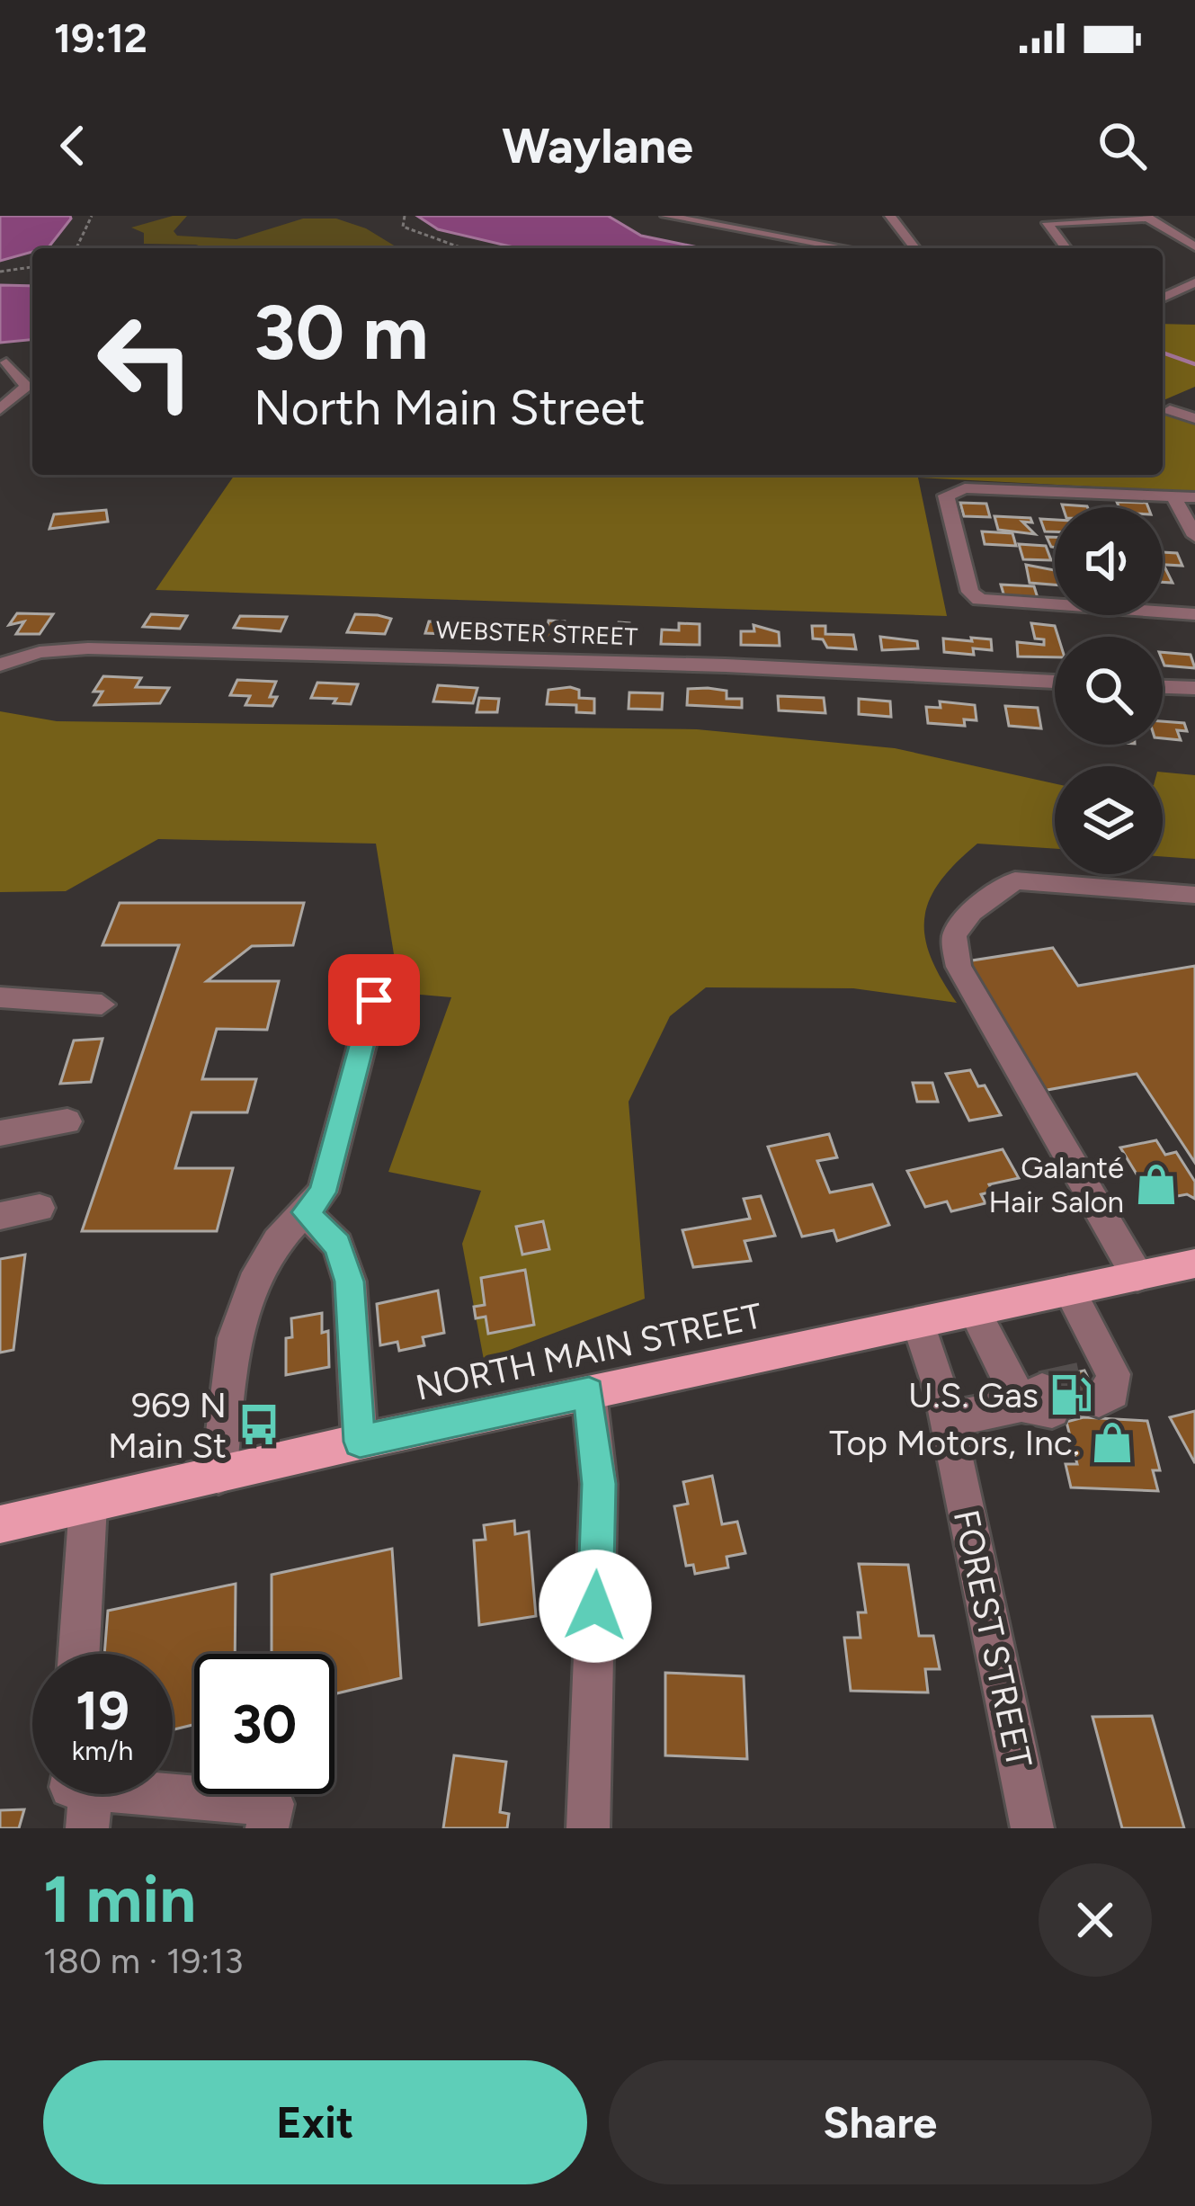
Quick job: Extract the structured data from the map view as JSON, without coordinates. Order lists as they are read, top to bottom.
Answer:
{
  "streets": {
    "main road": ["NORTH MAIN STREET"],
    "street": ["WEBSTER STREET", "FOREST STREET"]
  },
  "crossings": [
    ["NORTH MAIN STREET", "FOREST STREET"]
  ],
  "places": {
    "shop": ["Galanté Hair Salon", "Top Motors, Inc."],
    "fuel station": ["U.S. Gas"],
    "bus stop": ["969 N Main St"]
  },
  "page": {
    "status": "19:12",
    "header": "Waylane",
    "turn": ["30 m", "North Main Street"],
    "speed": "19 km/h",
    "limit": "30",
    "heading": ["1 min", "180 m · 19:13"],
    "buttons": ["Exit", "Share"]
  }
}
